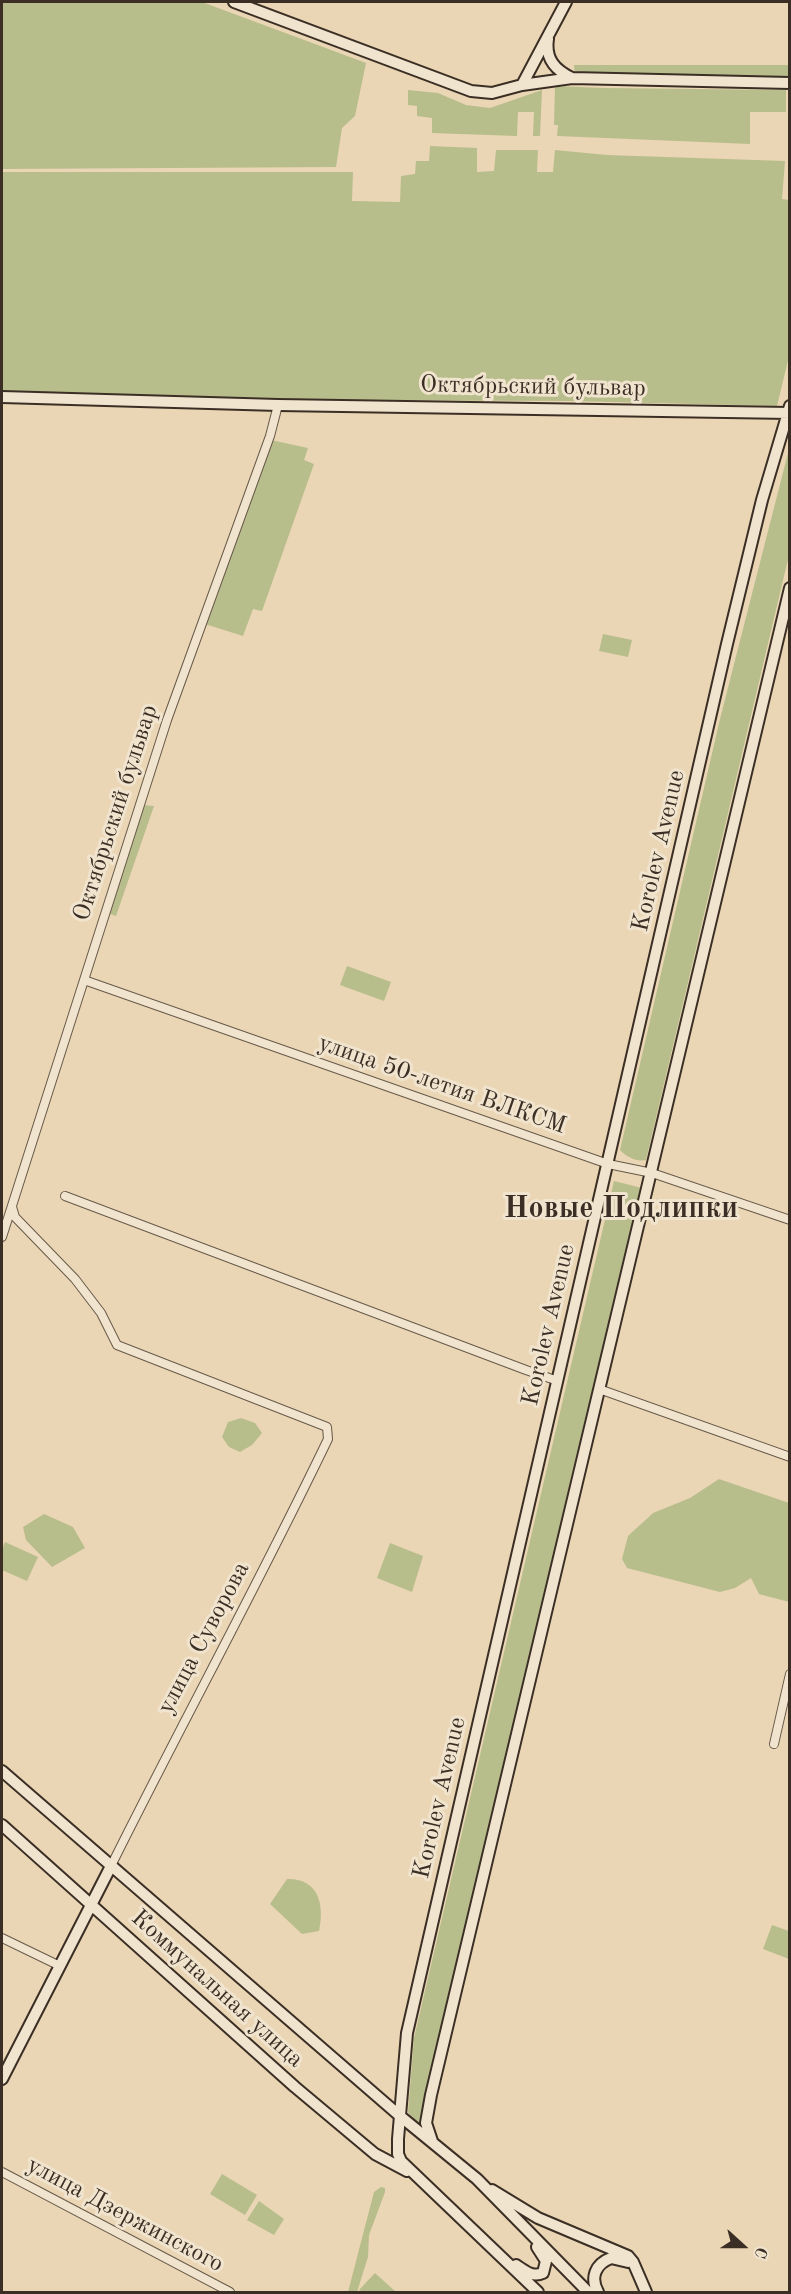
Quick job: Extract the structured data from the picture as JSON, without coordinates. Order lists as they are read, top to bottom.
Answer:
{
  "streets": {
    "main road": ["Октябрьский бульвар", "Korolev Avenue", "Коммунальная улица"],
    "street": ["улица 50-летия ВЛКСМ", "улица Суворова", "улица Дзержинского"]
  },
  "crossings": [
    ["Октябрьский бульвар", "Korolev Avenue"],
    ["Октябрьский бульвар", "улица 50-летия ВЛКСМ"],
    ["Октябрьский бульвар", "улица Суворова"],
    ["Korolev Avenue", "улица 50-летия ВЛКСМ"],
    ["Korolev Avenue", "Коммунальная улица"],
    ["улица Суворова", "Коммунальная улица"]
  ],
  "districts": ["Новые Подлипки"],
  "north": "right"
}
